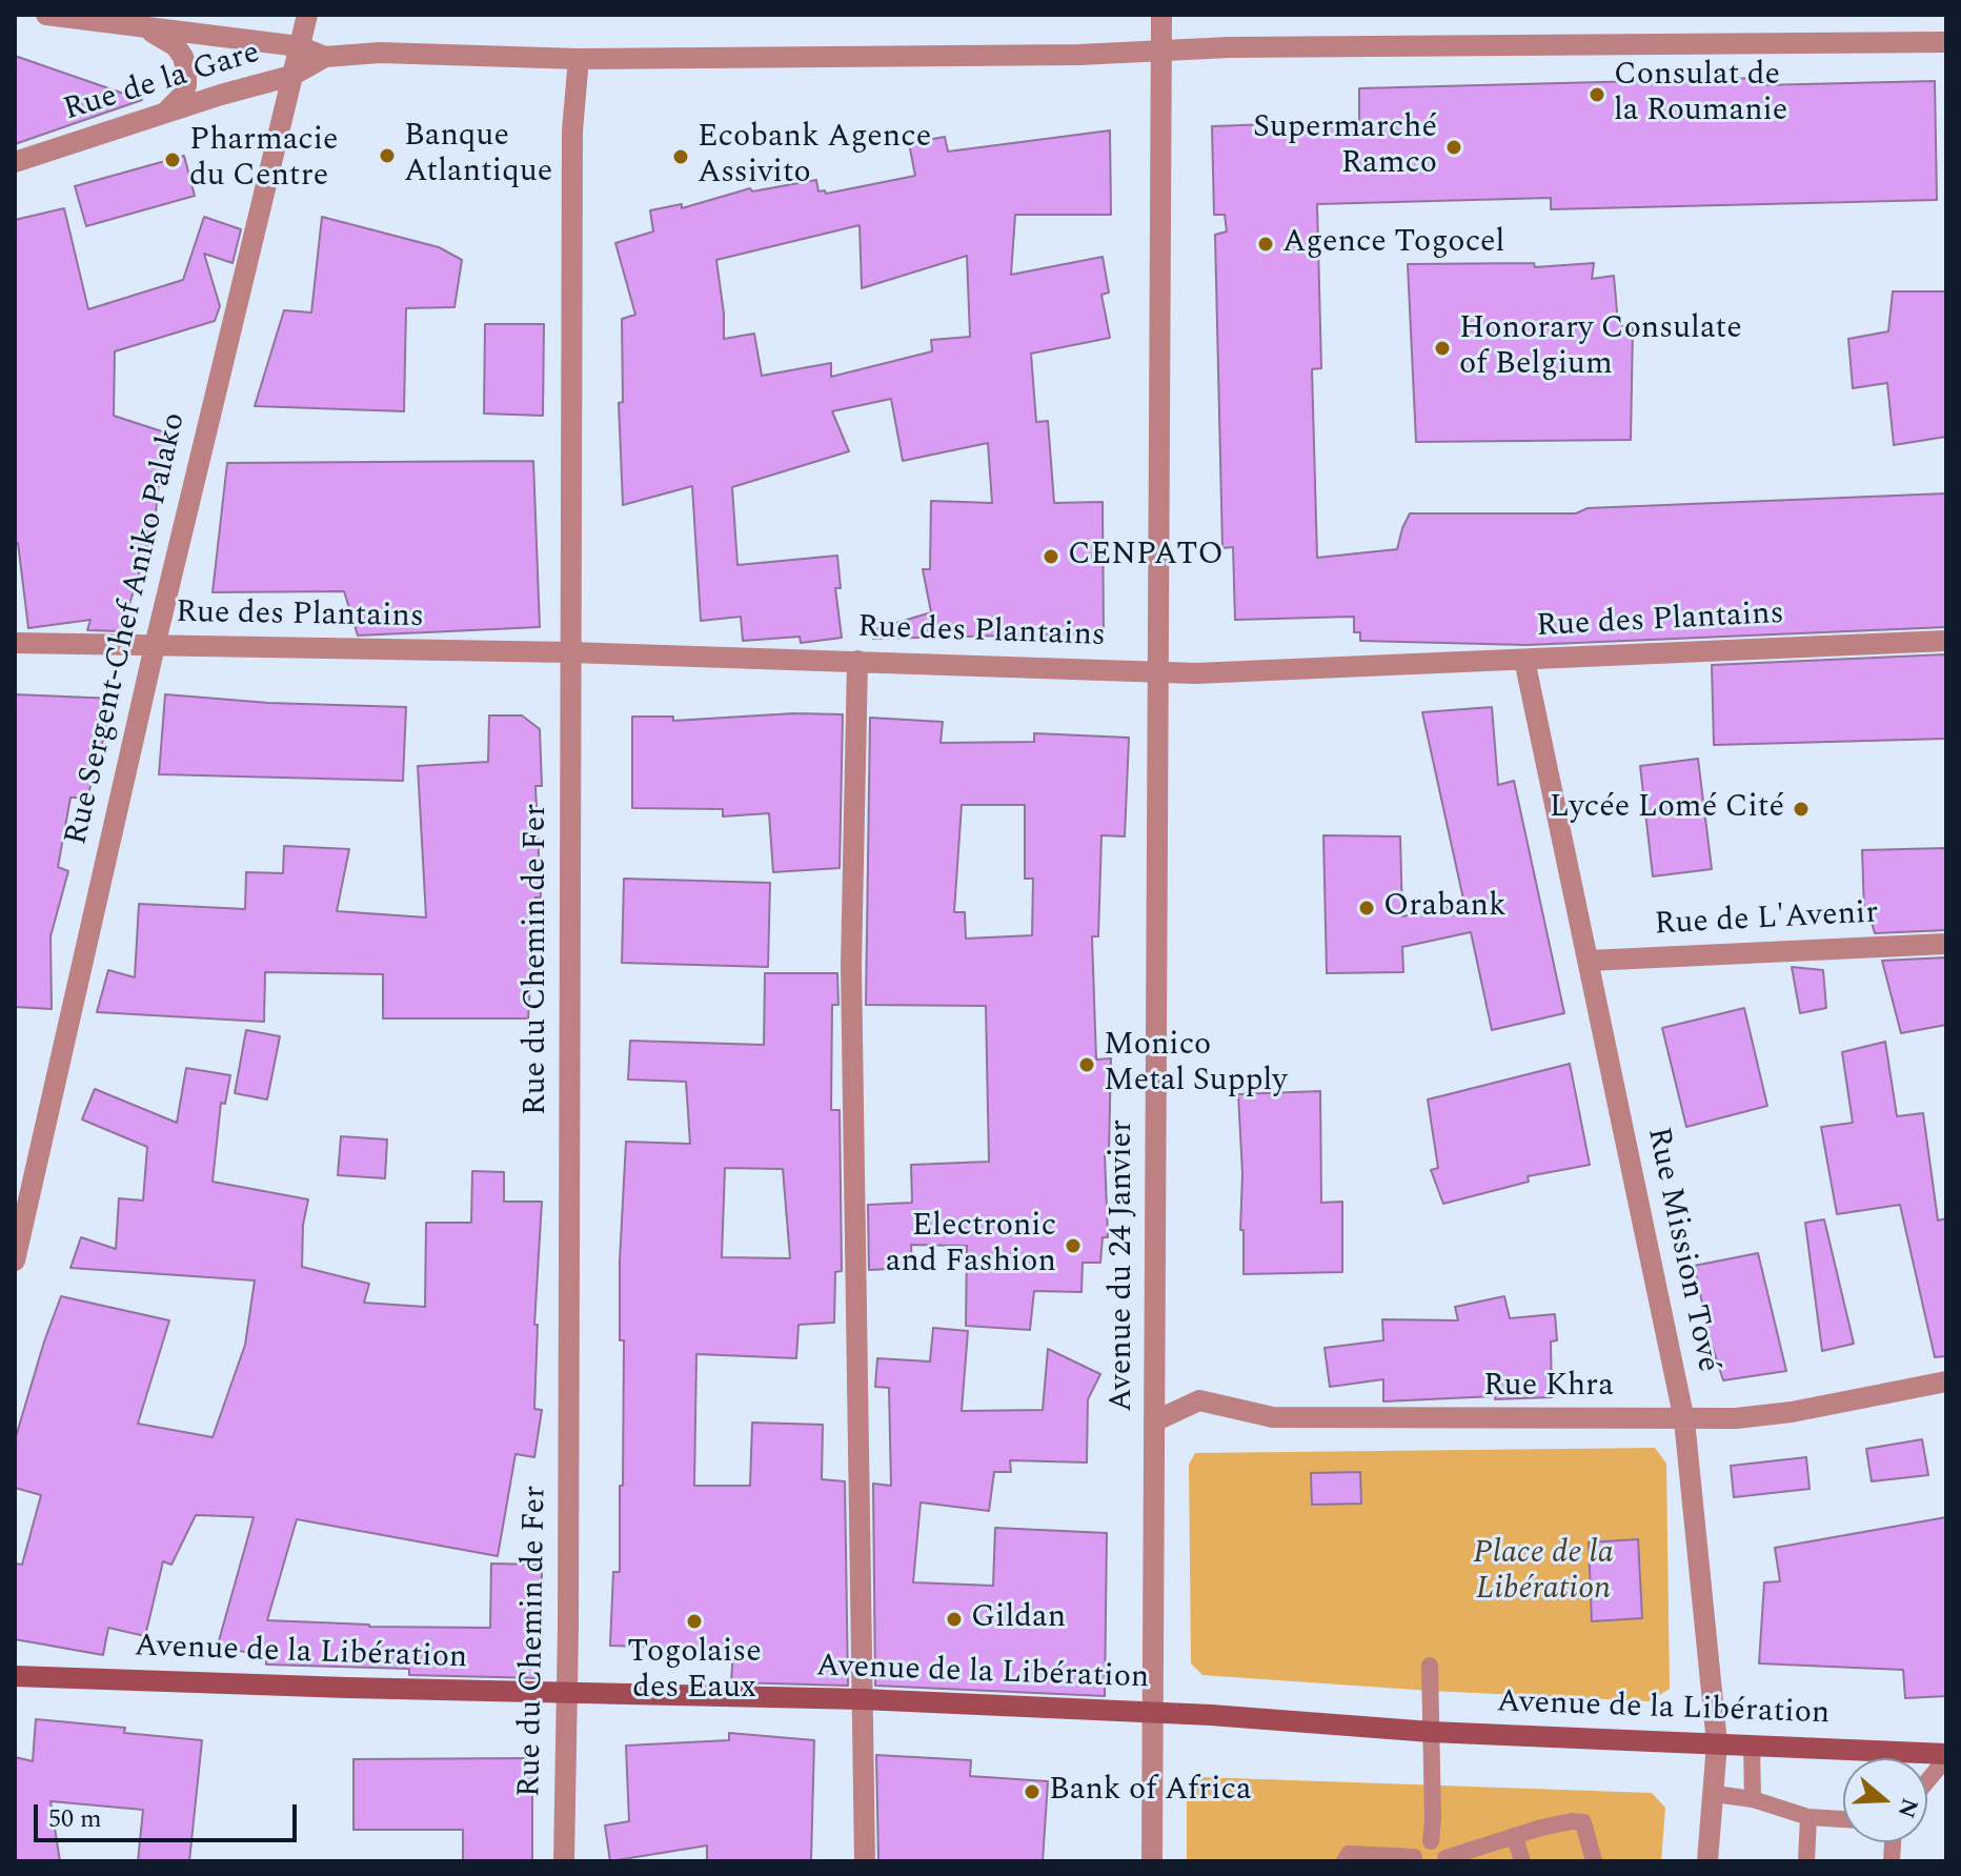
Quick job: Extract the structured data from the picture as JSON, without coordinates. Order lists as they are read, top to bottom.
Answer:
{
  "streets": {
    "main road": ["Avenue de la Libération"],
    "street": [
      "Rue de la Gare",
      "Rue des Plantains",
      "Rue Sergent-Chef Aniko Palako",
      "Rue de L'Avenir",
      "Rue du Chemin de Fer",
      "Rue Mission Tové",
      "Avenue du 24 Janvier",
      "Rue Khra"
    ]
  },
  "crossings": [
    ["Rue de la Gare", "Rue Sergent-Chef Aniko Palako"],
    ["Rue des Plantains", "Rue Sergent-Chef Aniko Palako"],
    ["Rue des Plantains", "Rue du Chemin de Fer"],
    ["Rue des Plantains", "Rue Mission Tové"],
    ["Rue des Plantains", "Avenue du 24 Janvier"],
    ["Rue de L'Avenir", "Rue Mission Tové"],
    ["Rue du Chemin de Fer", "Avenue de la Libération"],
    ["Rue Mission Tové", "Rue Khra"],
    ["Rue Mission Tové", "Avenue de la Libération"],
    ["Avenue du 24 Janvier", "Rue Khra"],
    ["Avenue du 24 Janvier", "Avenue de la Libération"]
  ],
  "parks": ["Place de la Libération"],
  "places": [
    "Consulat de la Roumanie",
    "Supermarché Ramco",
    "Banque Atlantique",
    "Ecobank Agence Assivito",
    "Pharmacie du Centre",
    "Agence Togocel",
    "Honorary Consulate of Belgium",
    "CENPATO",
    "Lycée Lomé Cité",
    "Orabank",
    "Monico Metal Supply",
    "Electronic and Fashion",
    "Gildan",
    "Togolaise des Eaux",
    "Bank of Africa"
  ],
  "scale_bar": "50 m",
  "north": "right"
}
